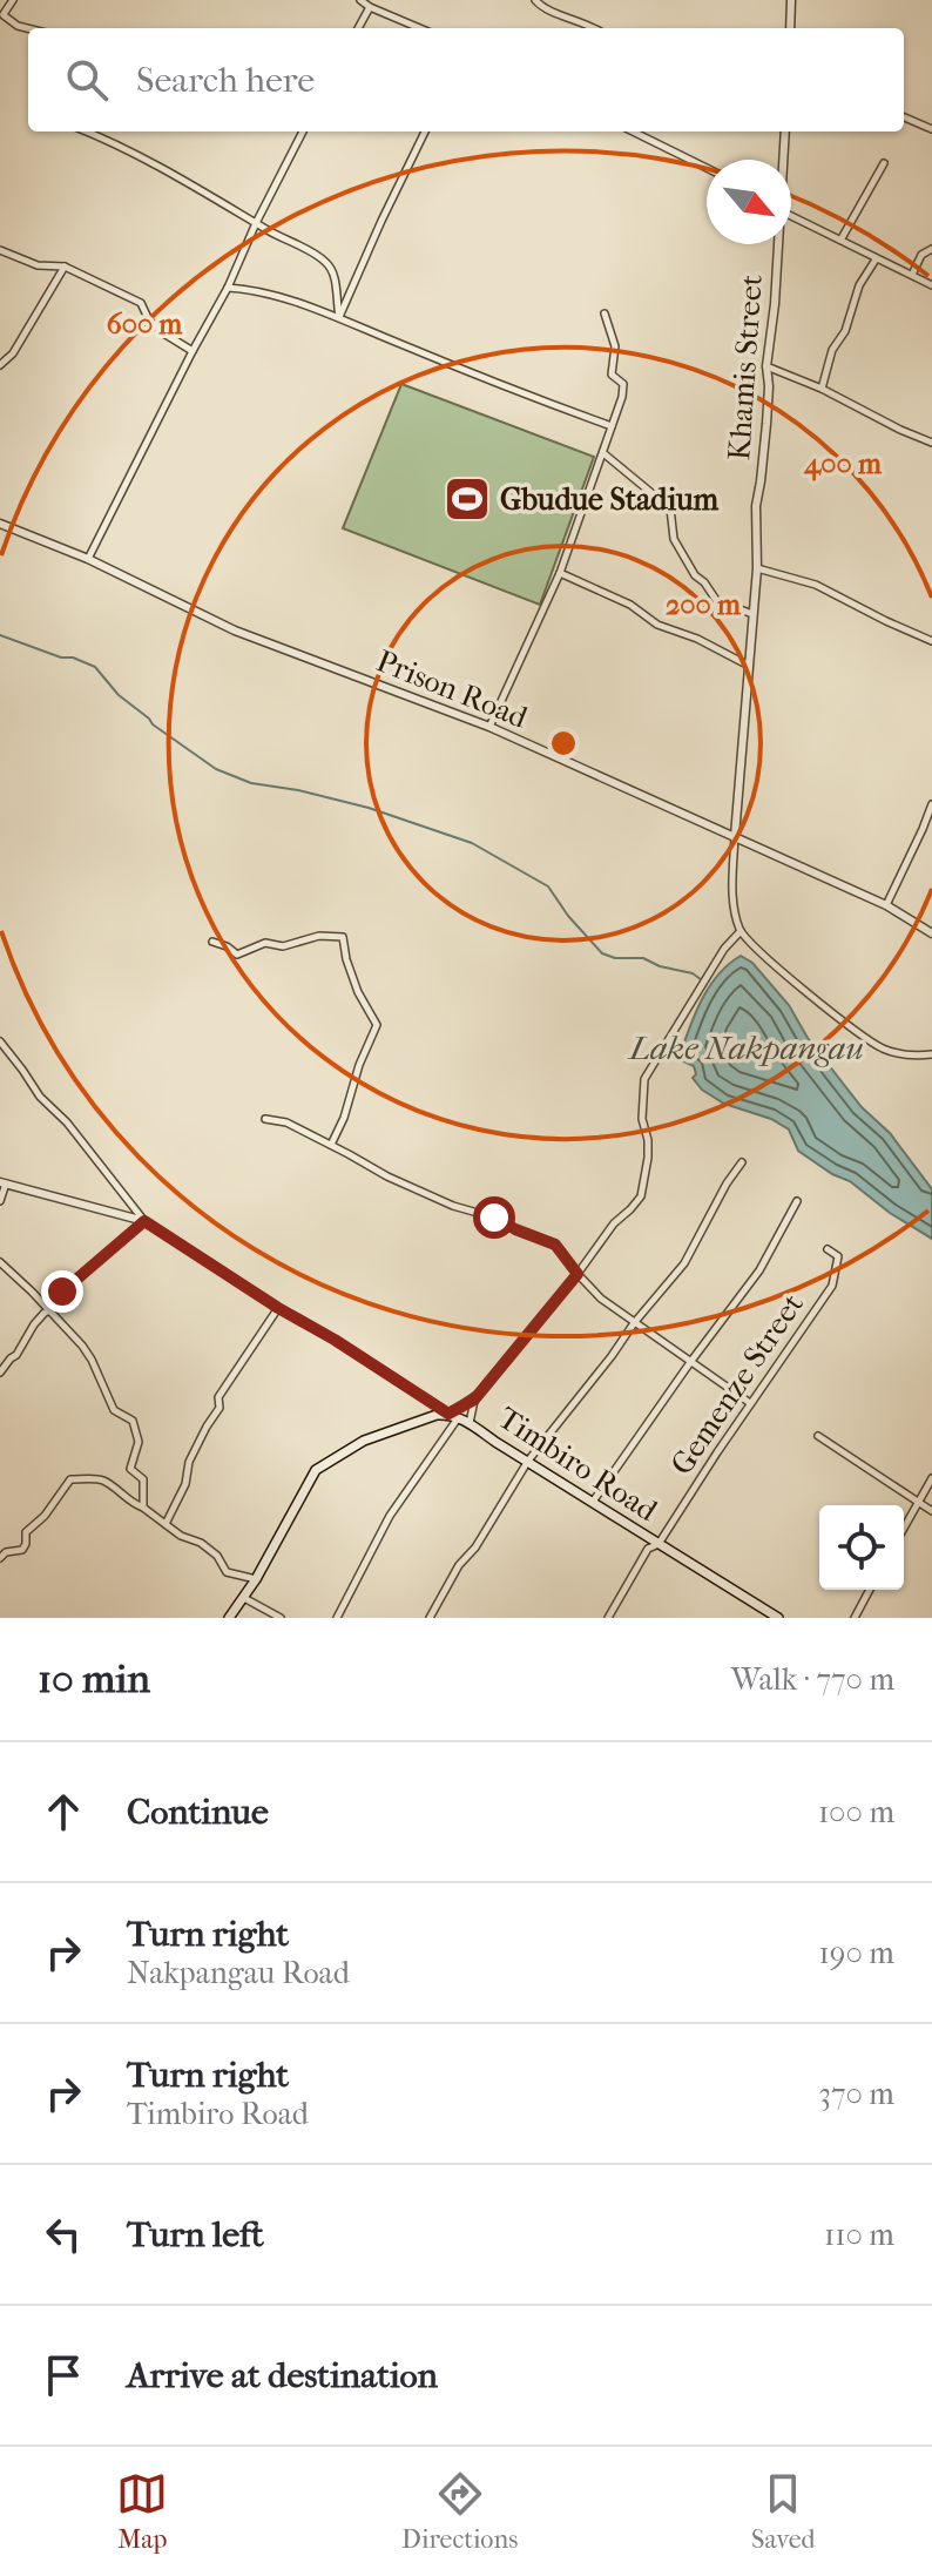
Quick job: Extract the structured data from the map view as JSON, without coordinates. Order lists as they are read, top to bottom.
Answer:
{
  "streets": {
    "main road": ["Timbiro Road"],
    "street": ["Khamis Street", "Prison Road", "Gemenze Street"]
  },
  "crossings": [
    ["Khamis Street", "Prison Road"],
    ["Gemenze Street", "Timbiro Road"]
  ],
  "water": ["Lake Nakpangau"],
  "places": {
    "sports": ["Gbudue Stadium"]
  },
  "north": "bottom right",
  "page": {
    "search": "Search here",
    "heading": ["10 min", "Walk · 770 m"],
    "list": [
      ["Continue", "100 m"],
      ["Turn right", "Nakpangau Road", "190 m"],
      ["Turn right", "Timbiro Road", "370 m"],
      ["Turn left", "110 m"],
      "Arrive at destination"
    ],
    "nav": ["Map", "Directions", "Saved"]
  },
  "rings": ["600 m", "400 m", "200 m"]
}
